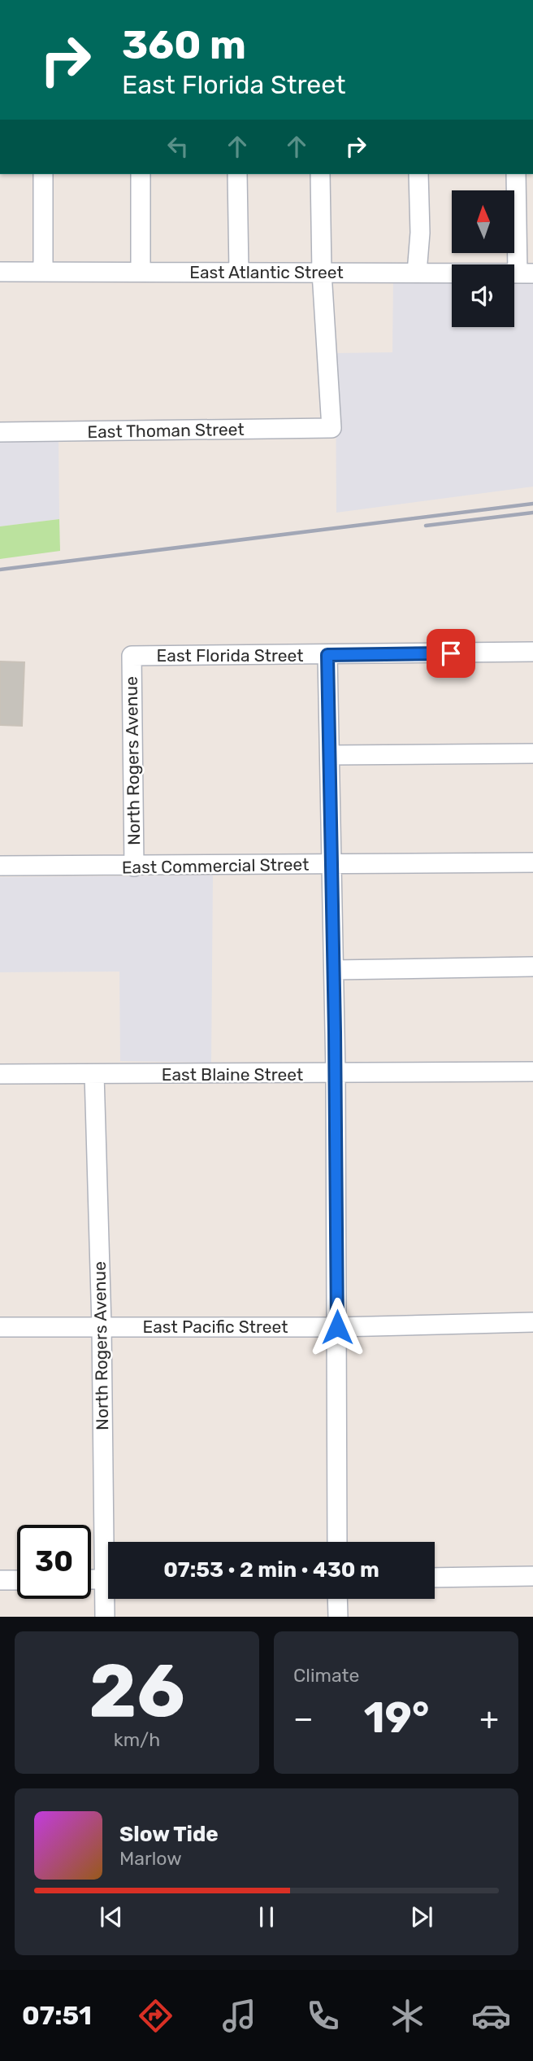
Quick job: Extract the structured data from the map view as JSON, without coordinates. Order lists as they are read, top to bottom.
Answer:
{
  "streets": {
    "street": [
      "East Atlantic Street",
      "East Thoman Street",
      "East Florida Street",
      "North Rogers Avenue",
      "East Commercial Street",
      "East Blaine Street",
      "East Pacific Street"
    ]
  },
  "crossings": [
    ["East Atlantic Street", "East Thoman Street"],
    ["East Florida Street", "North Rogers Avenue"],
    ["North Rogers Avenue", "East Commercial Street"],
    ["North Rogers Avenue", "East Blaine Street"],
    ["North Rogers Avenue", "East Pacific Street"]
  ],
  "north": "top",
  "page": {
    "turn": ["360 m", "East Florida Street"],
    "limit": "30",
    "trip": "07:53 · 2 min · 430 m",
    "tile": [
      ["26", "km/h"],
      "Climate"
    ],
    "heat": ["−", "19°", "+"],
    "song": ["Slow Tide", "Marlow"],
    "tabs": "07:51"
  }
}
